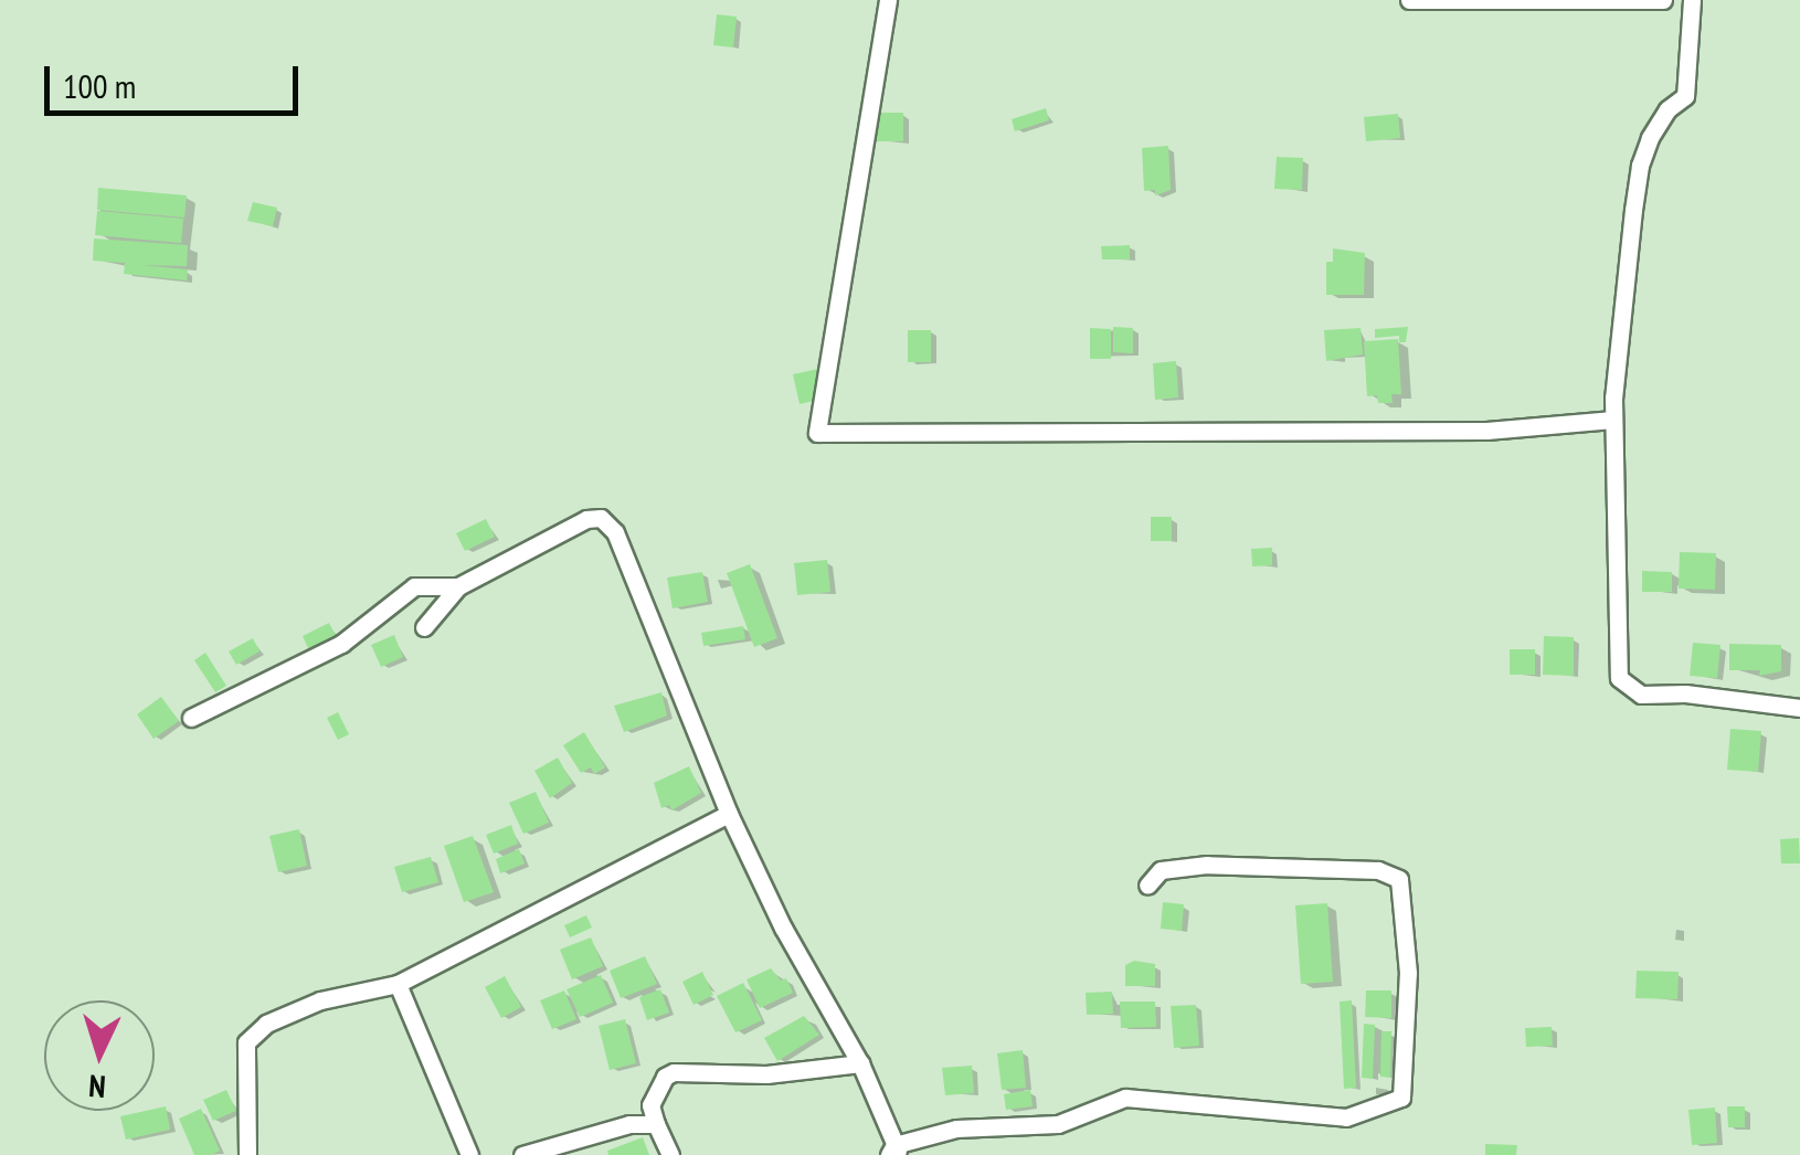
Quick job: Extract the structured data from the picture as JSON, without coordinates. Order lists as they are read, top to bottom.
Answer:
{
  "scale_bar": "100 m",
  "north": "bottom"
}
